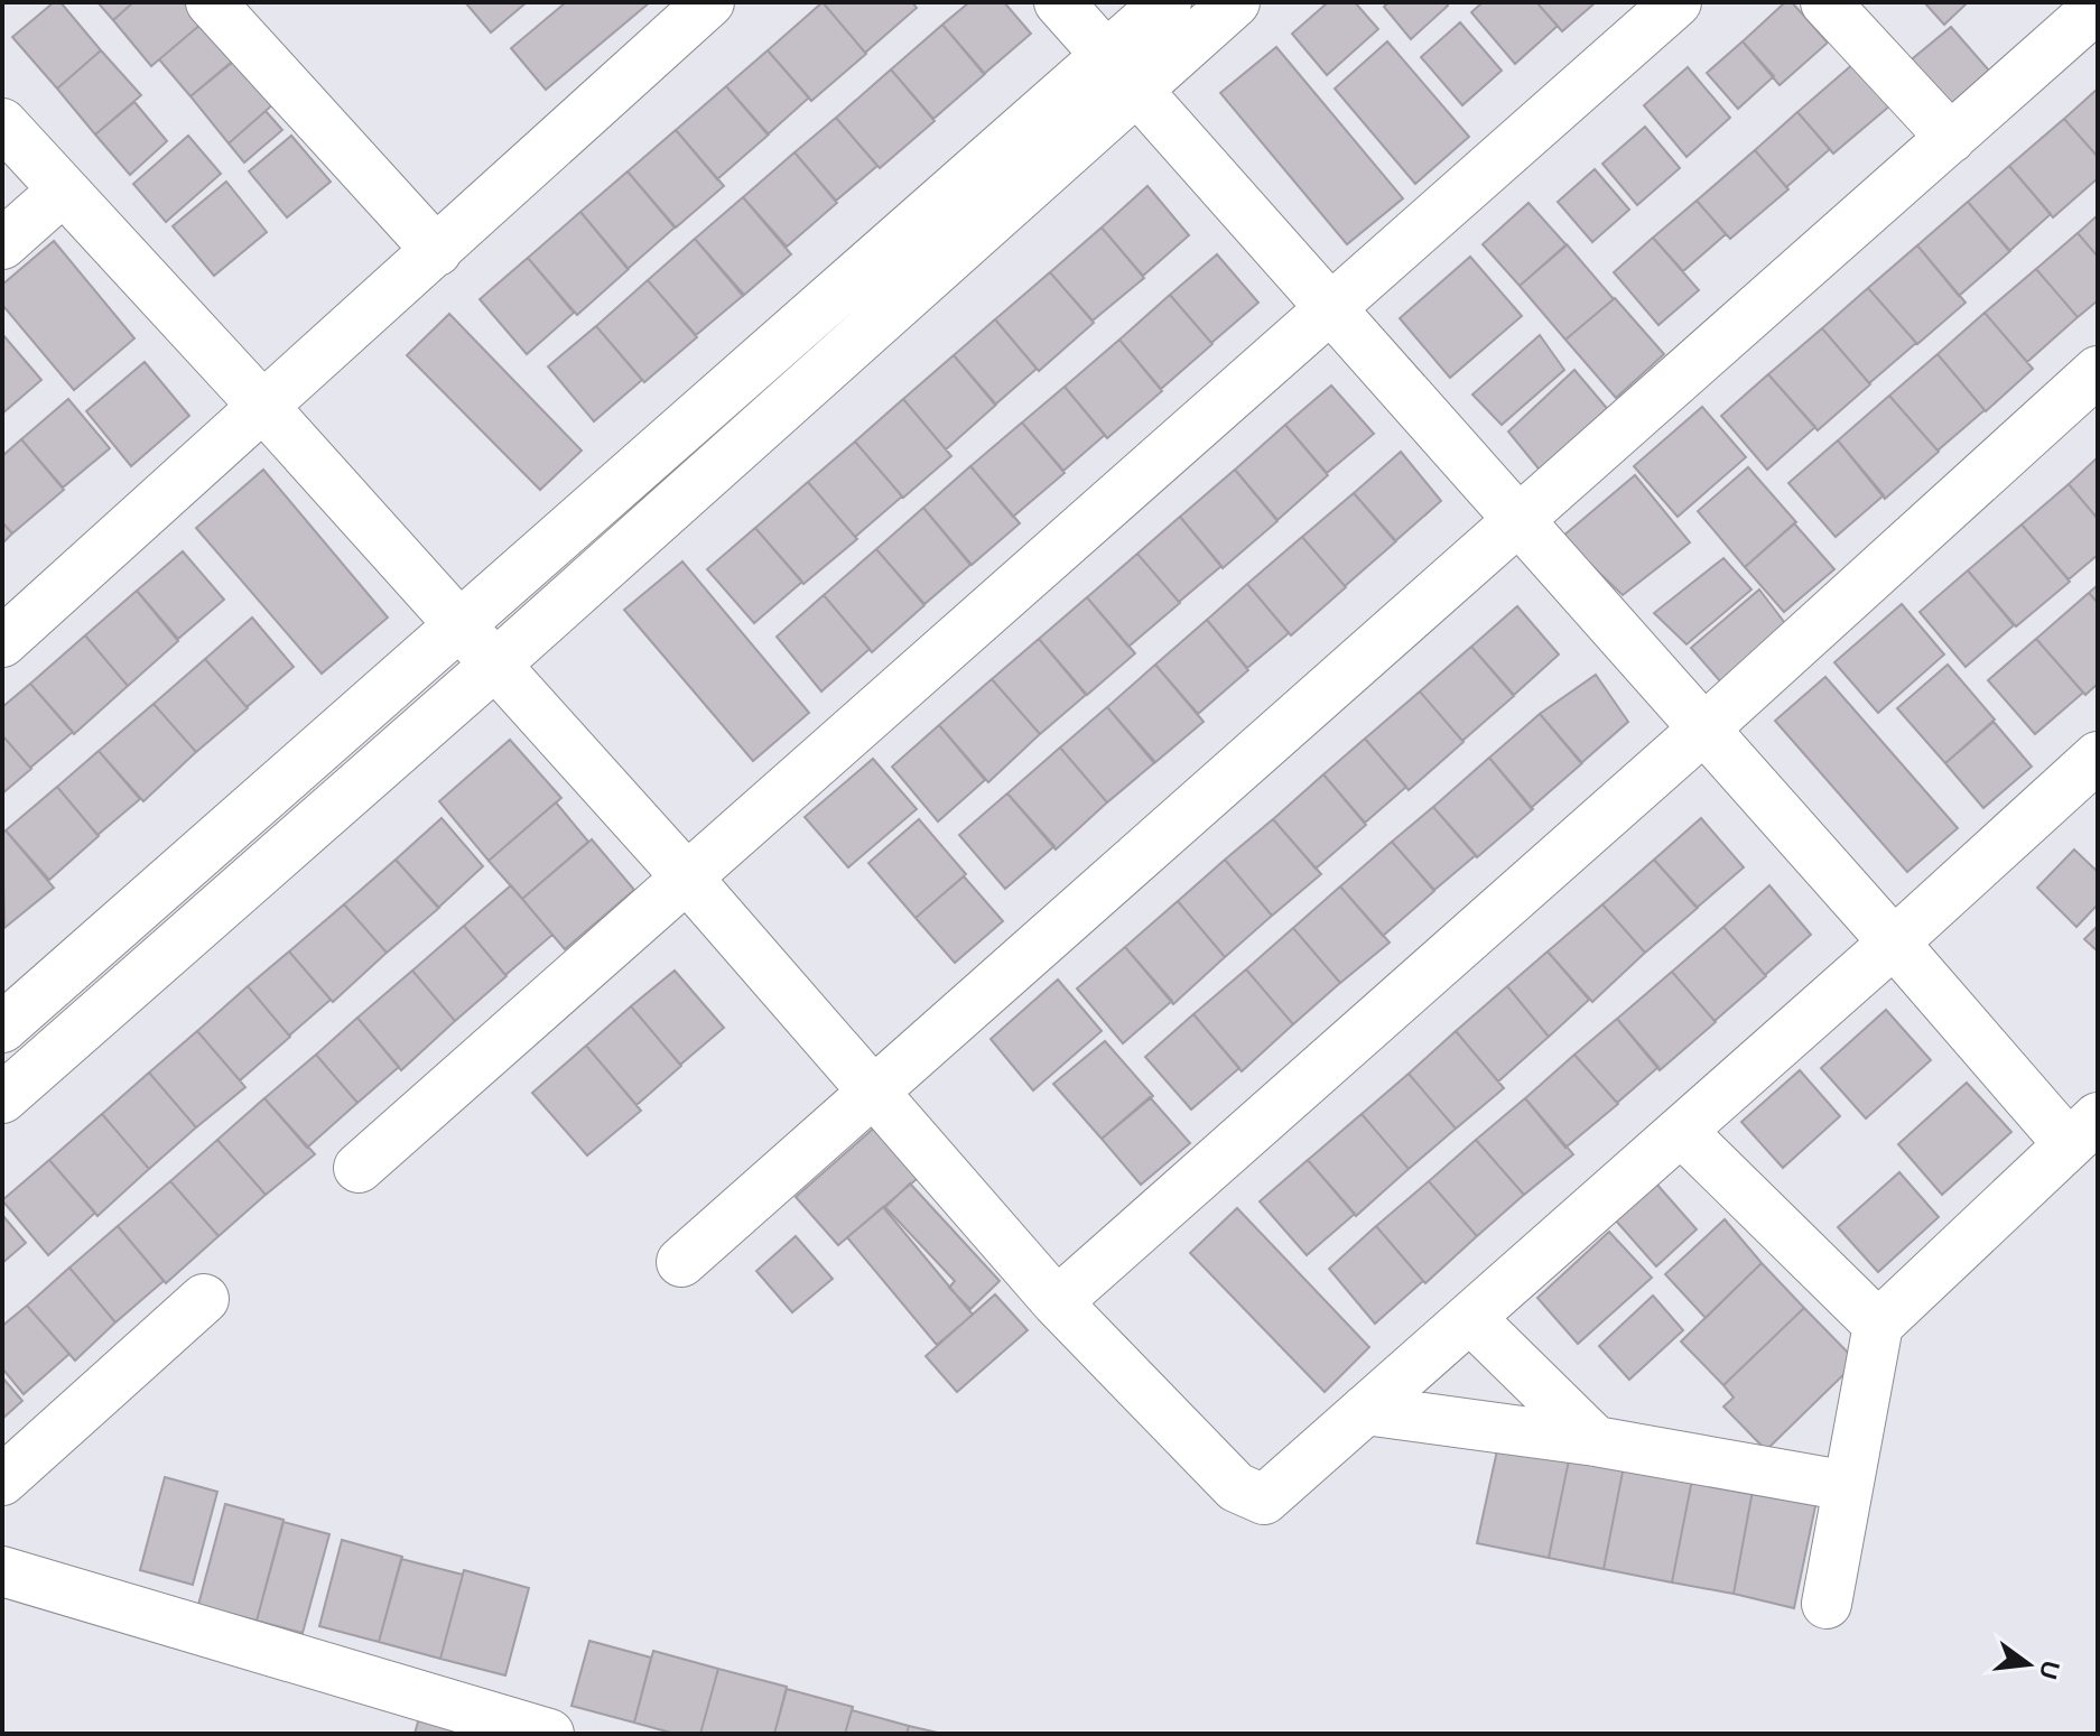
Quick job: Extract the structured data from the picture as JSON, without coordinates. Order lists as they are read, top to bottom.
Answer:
{
  "north": "right"
}
